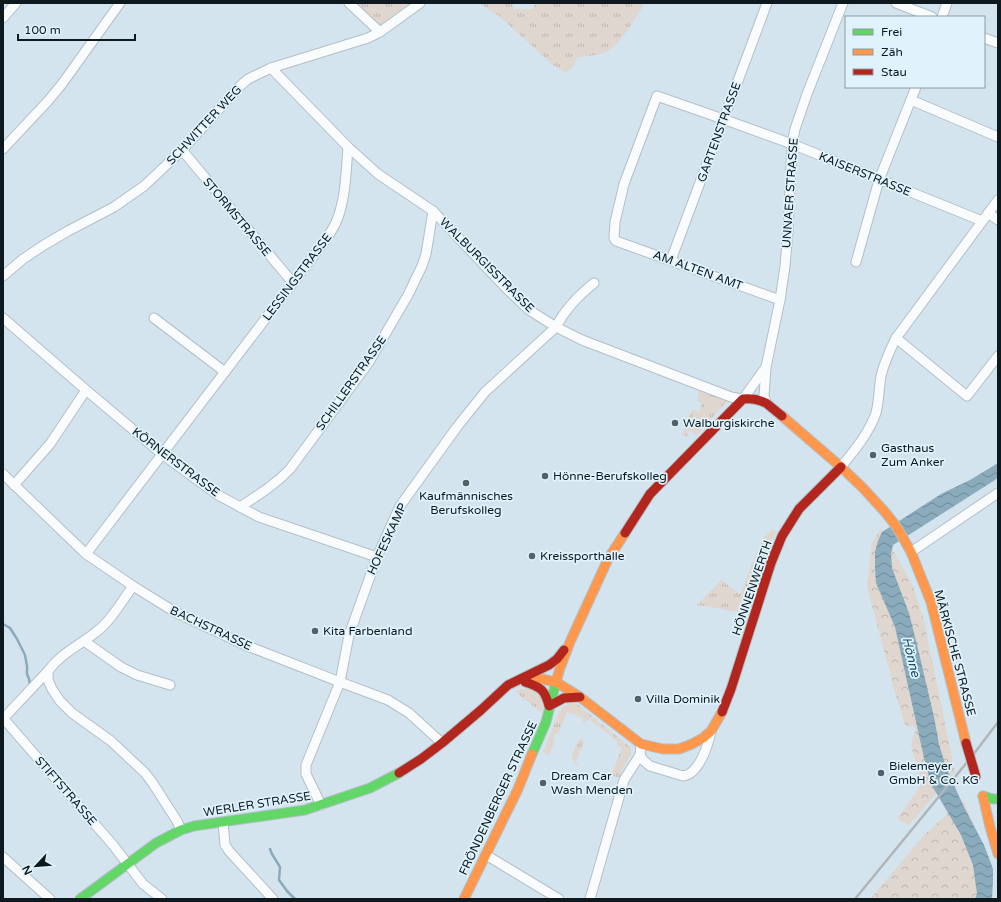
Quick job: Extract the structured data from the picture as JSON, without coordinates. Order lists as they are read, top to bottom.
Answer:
{
  "streets": {
    "main road": [
      "HÖNNENWERTH",
      "MÄRKISCHE STRASSE",
      "FRÖNDENBERGER STRASSE",
      "WERLER STRASSE"
    ],
    "street": [
      "SCHWITTER WEG",
      "GARTENSTRASSE",
      "KAISERSTRASSE",
      "UNNAER STRASSE",
      "STORMSTRASSE",
      "WALBURGISSTRASSE",
      "AM ALTEN AMT",
      "LESSINGSTRASSE",
      "SCHILLERSTRASSE",
      "KÖRNERSTRASSE",
      "HOFESKAMP",
      "BACHSTRASSE",
      "STIFTSTRASSE"
    ]
  },
  "crossings": [
    ["SCHWITTER WEG", "STORMSTRASSE"],
    ["SCHWITTER WEG", "WALBURGISSTRASSE"],
    ["GARTENSTRASSE", "KAISERSTRASSE"],
    ["GARTENSTRASSE", "AM ALTEN AMT"],
    ["KAISERSTRASSE", "UNNAER STRASSE"],
    ["KAISERSTRASSE", "AM ALTEN AMT"],
    ["UNNAER STRASSE", "WALBURGISSTRASSE"],
    ["UNNAER STRASSE", "AM ALTEN AMT"],
    ["UNNAER STRASSE", "MÄRKISCHE STRASSE"],
    ["UNNAER STRASSE", "WERLER STRASSE"],
    ["STORMSTRASSE", "LESSINGSTRASSE"],
    ["WALBURGISSTRASSE", "LESSINGSTRASSE"],
    ["WALBURGISSTRASSE", "SCHILLERSTRASSE"],
    ["WALBURGISSTRASSE", "HOFESKAMP"],
    ["WALBURGISSTRASSE", "MÄRKISCHE STRASSE"],
    ["WALBURGISSTRASSE", "WERLER STRASSE"],
    ["LESSINGSTRASSE", "KÖRNERSTRASSE"],
    ["LESSINGSTRASSE", "BACHSTRASSE"],
    ["SCHILLERSTRASSE", "KÖRNERSTRASSE"],
    ["KÖRNERSTRASSE", "HOFESKAMP"],
    ["HOFESKAMP", "BACHSTRASSE"],
    ["HOFESKAMP", "WERLER STRASSE"],
    ["HÖNNENWERTH", "MÄRKISCHE STRASSE"],
    ["HÖNNENWERTH", "FRÖNDENBERGER STRASSE"],
    ["HÖNNENWERTH", "WERLER STRASSE"],
    ["BACHSTRASSE", "WERLER STRASSE"],
    ["MÄRKISCHE STRASSE", "WERLER STRASSE"],
    ["STIFTSTRASSE", "WERLER STRASSE"],
    ["FRÖNDENBERGER STRASSE", "WERLER STRASSE"]
  ],
  "water": ["Hönne"],
  "places": [
    "Walburgiskirche",
    "Gasthaus Zum Anker",
    "Hönne-Berufskolleg",
    "Kaufmännisches Berufskolleg",
    "Kreissporthalle",
    "Kita Farbenland",
    "Villa Dominik",
    "Bielemeyer GmbH & Co. KG",
    "Dream Car Wash Menden"
  ],
  "legend": ["Frei", "Zäh", "Stau"],
  "scale_bar": "100 m",
  "north": "bottom left"
}
